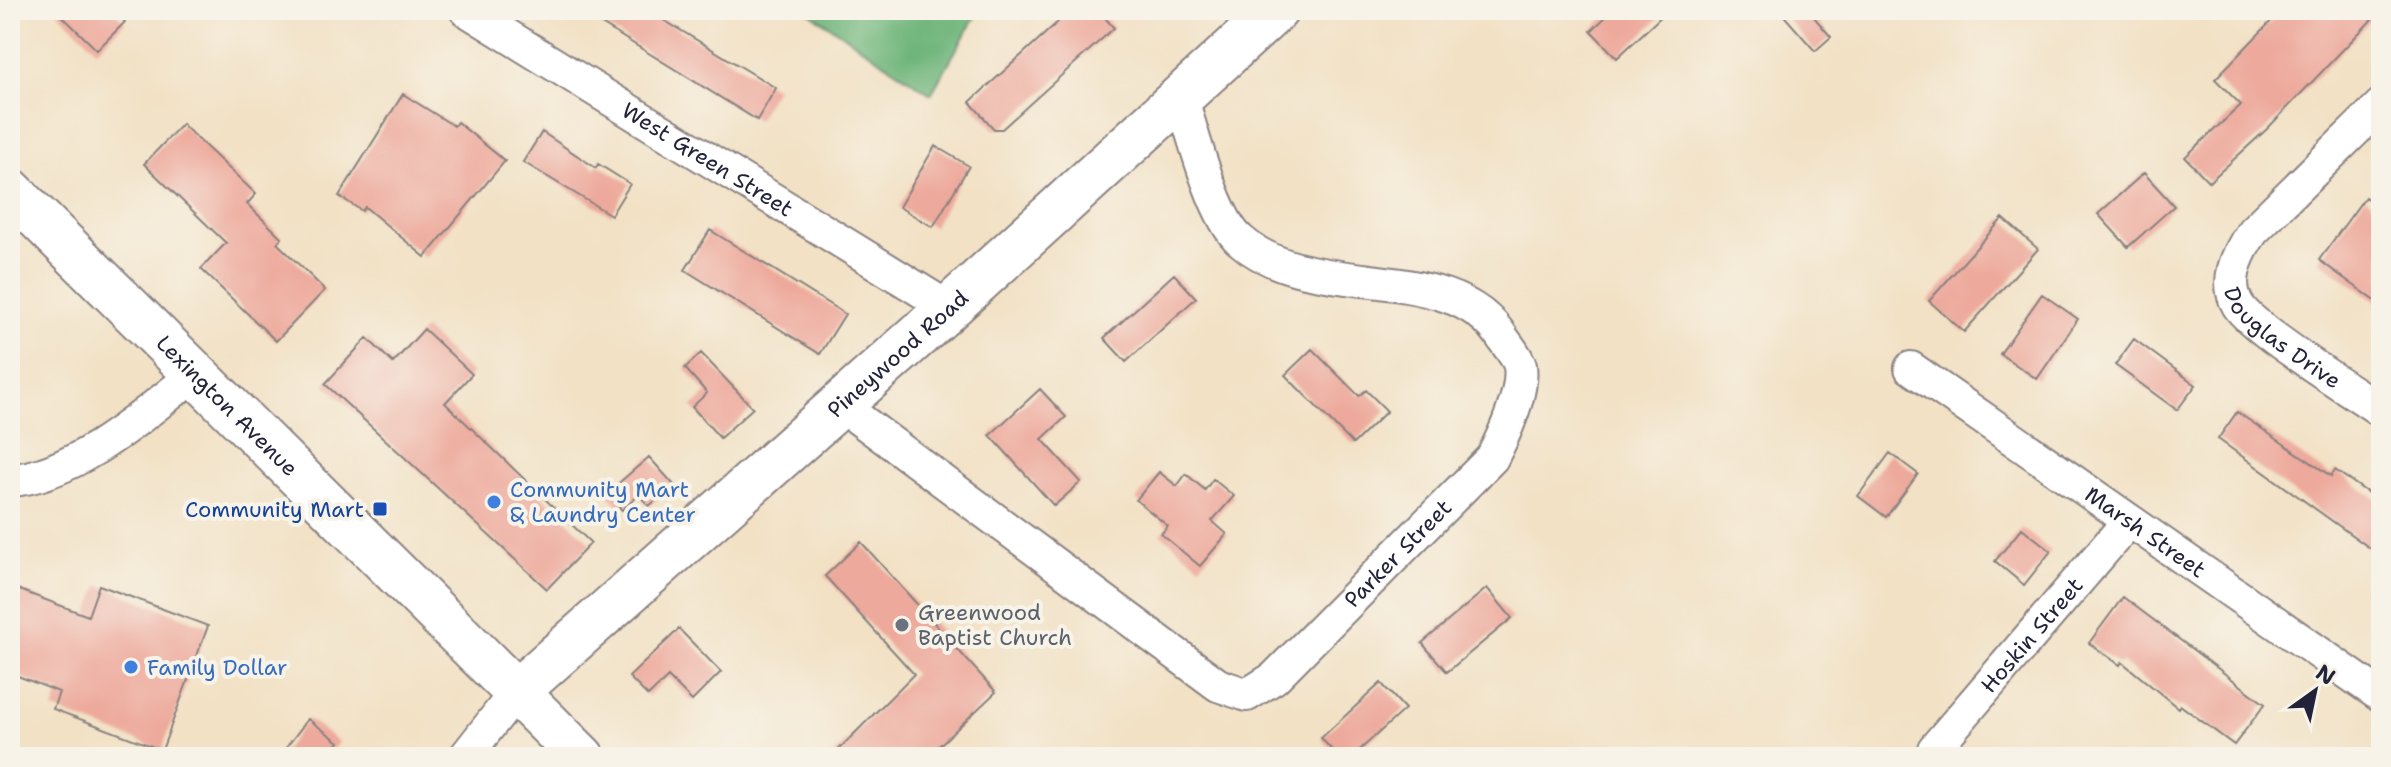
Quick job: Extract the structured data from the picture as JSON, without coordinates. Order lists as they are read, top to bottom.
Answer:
{
  "streets": {
    "street": [
      "West Green Street",
      "Douglas Drive",
      "Pineywood Road",
      "Lexington Avenue",
      "Marsh Street",
      "Parker Street",
      "Hoskin Street"
    ]
  },
  "crossings": [
    ["West Green Street", "Pineywood Road"],
    ["Pineywood Road", "Lexington Avenue"],
    ["Pineywood Road", "Parker Street"],
    ["Marsh Street", "Hoskin Street"]
  ],
  "places": {
    "other": ["Community Mart & Laundry Center", "Greenwood Baptist Church", "Family Dollar"],
    "transit": ["Community Mart"]
  },
  "north": "top right"
}
